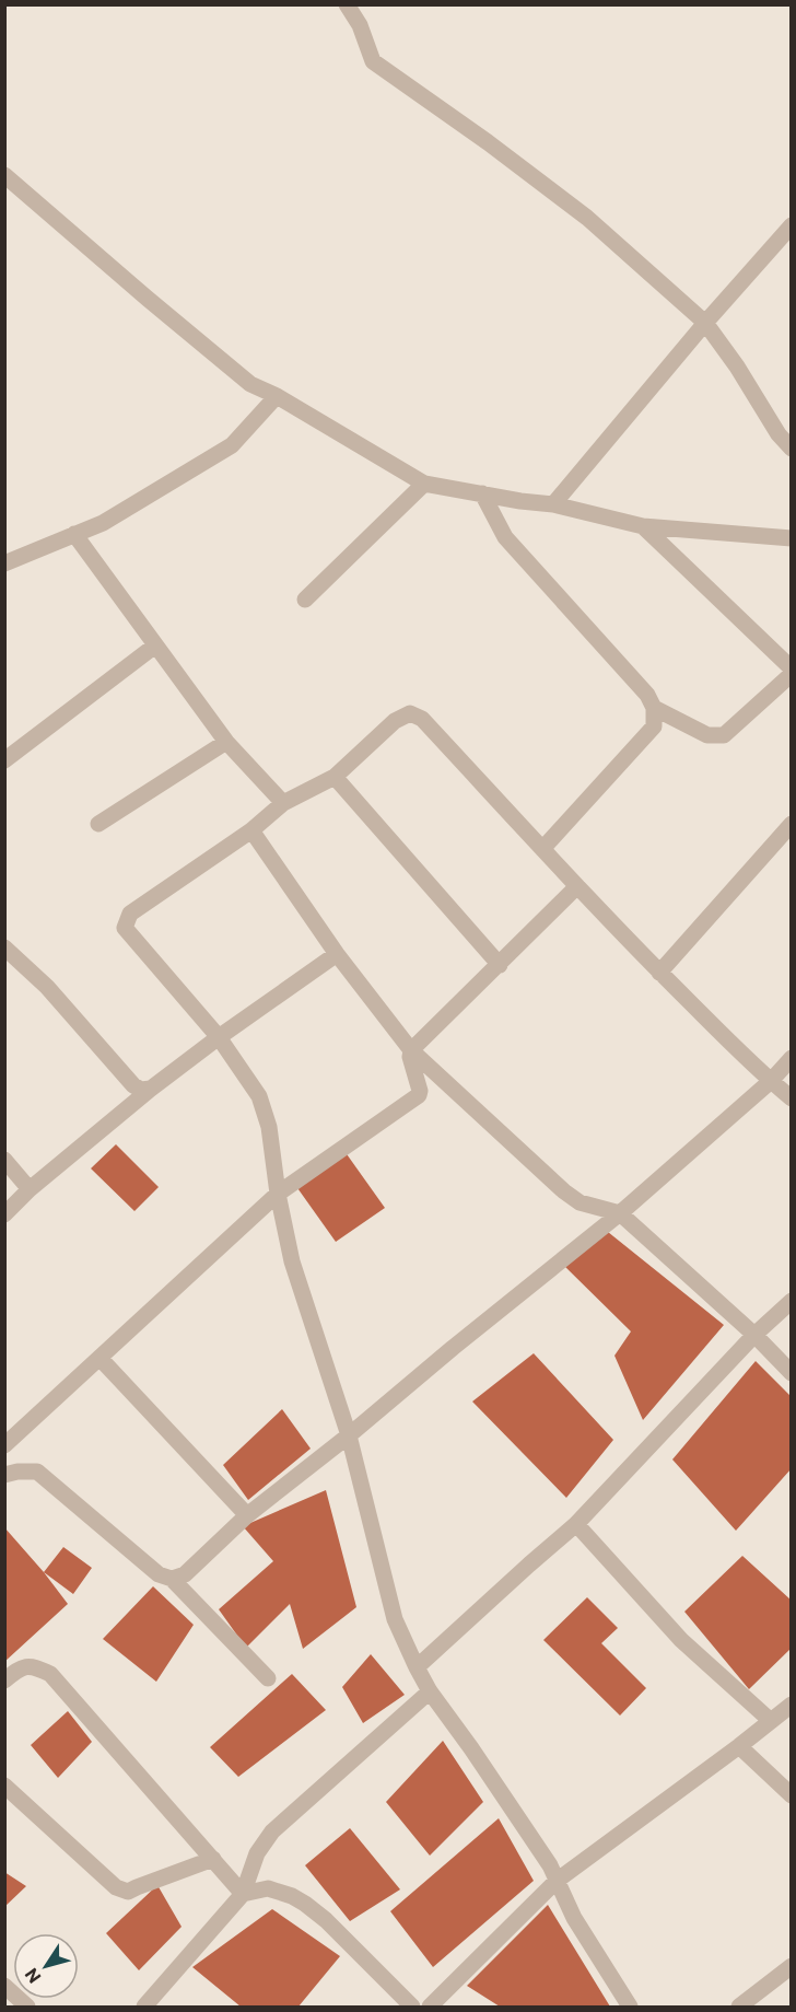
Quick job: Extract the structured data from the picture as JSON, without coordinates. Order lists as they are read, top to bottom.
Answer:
{
  "north": "bottom left"
}
